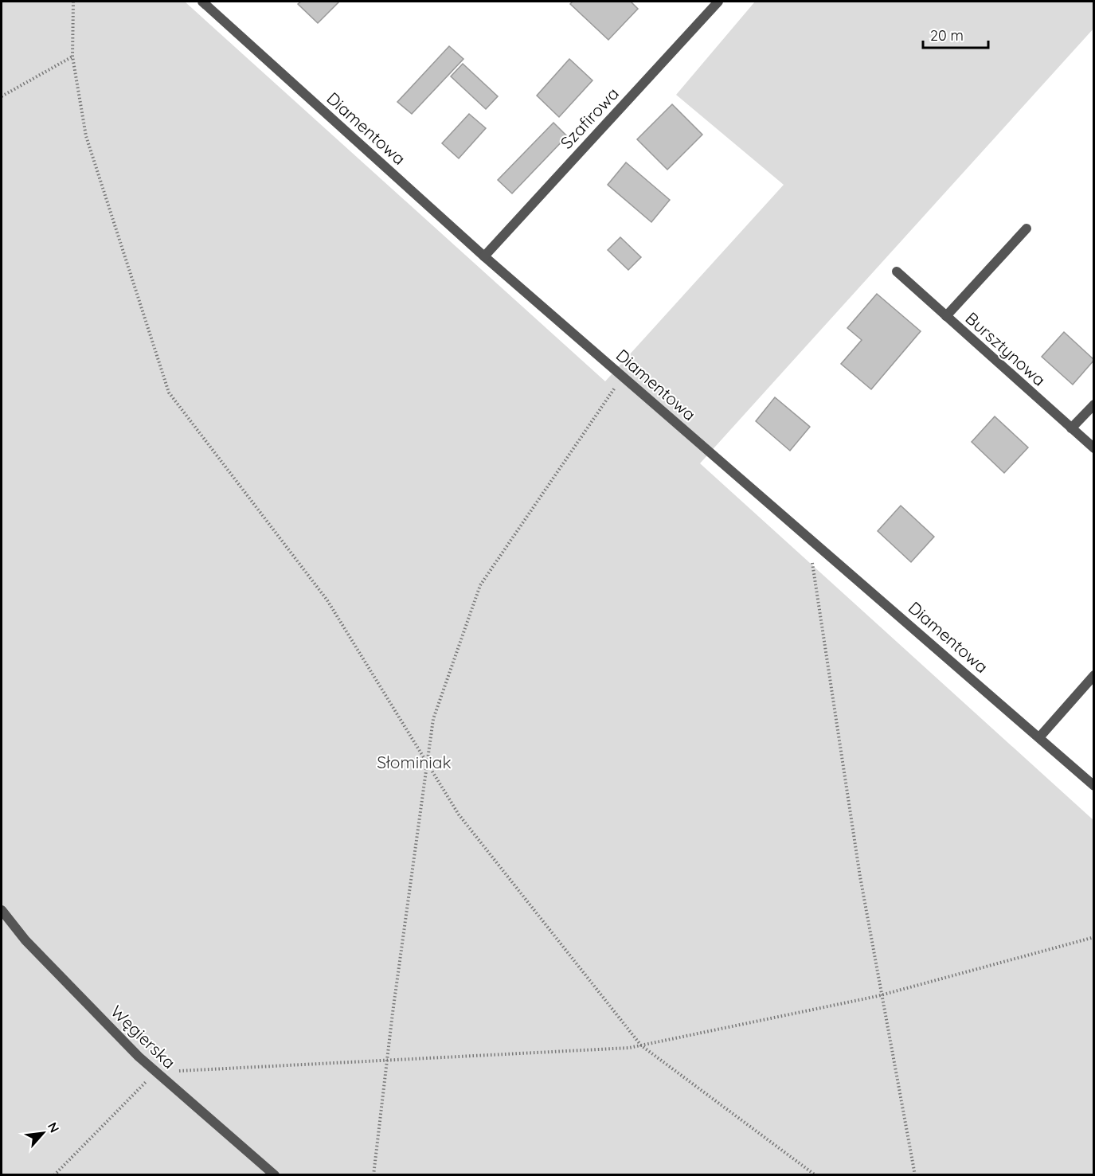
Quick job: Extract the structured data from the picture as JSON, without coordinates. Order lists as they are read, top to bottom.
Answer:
{
  "streets": {
    "street": [
      "Szafirowa",
      "Diamentowa",
      "Bursztynowa",
      "Węgierska"
    ]
  },
  "crossings": [
    ["Szafirowa", "Diamentowa"]
  ],
  "parks": ["Słominiak"],
  "scale_bar": "20 m",
  "north": "top right"
}
